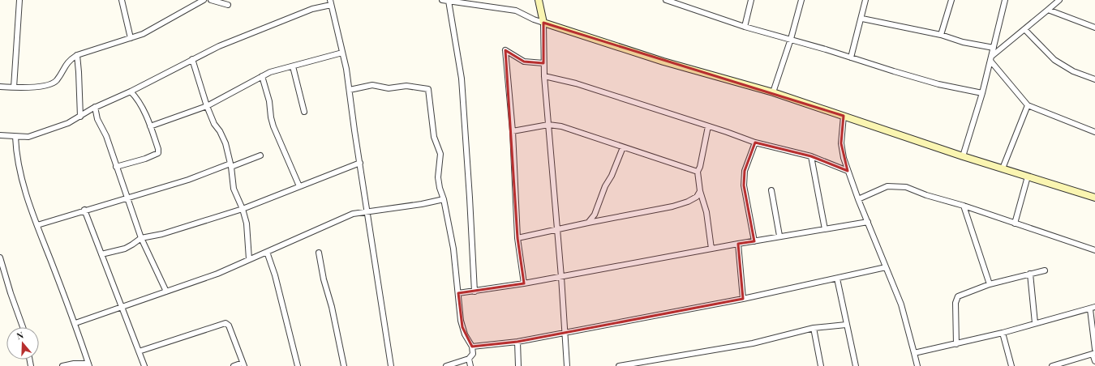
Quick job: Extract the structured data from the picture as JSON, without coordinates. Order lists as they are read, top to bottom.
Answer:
{
  "north": "top"
}
